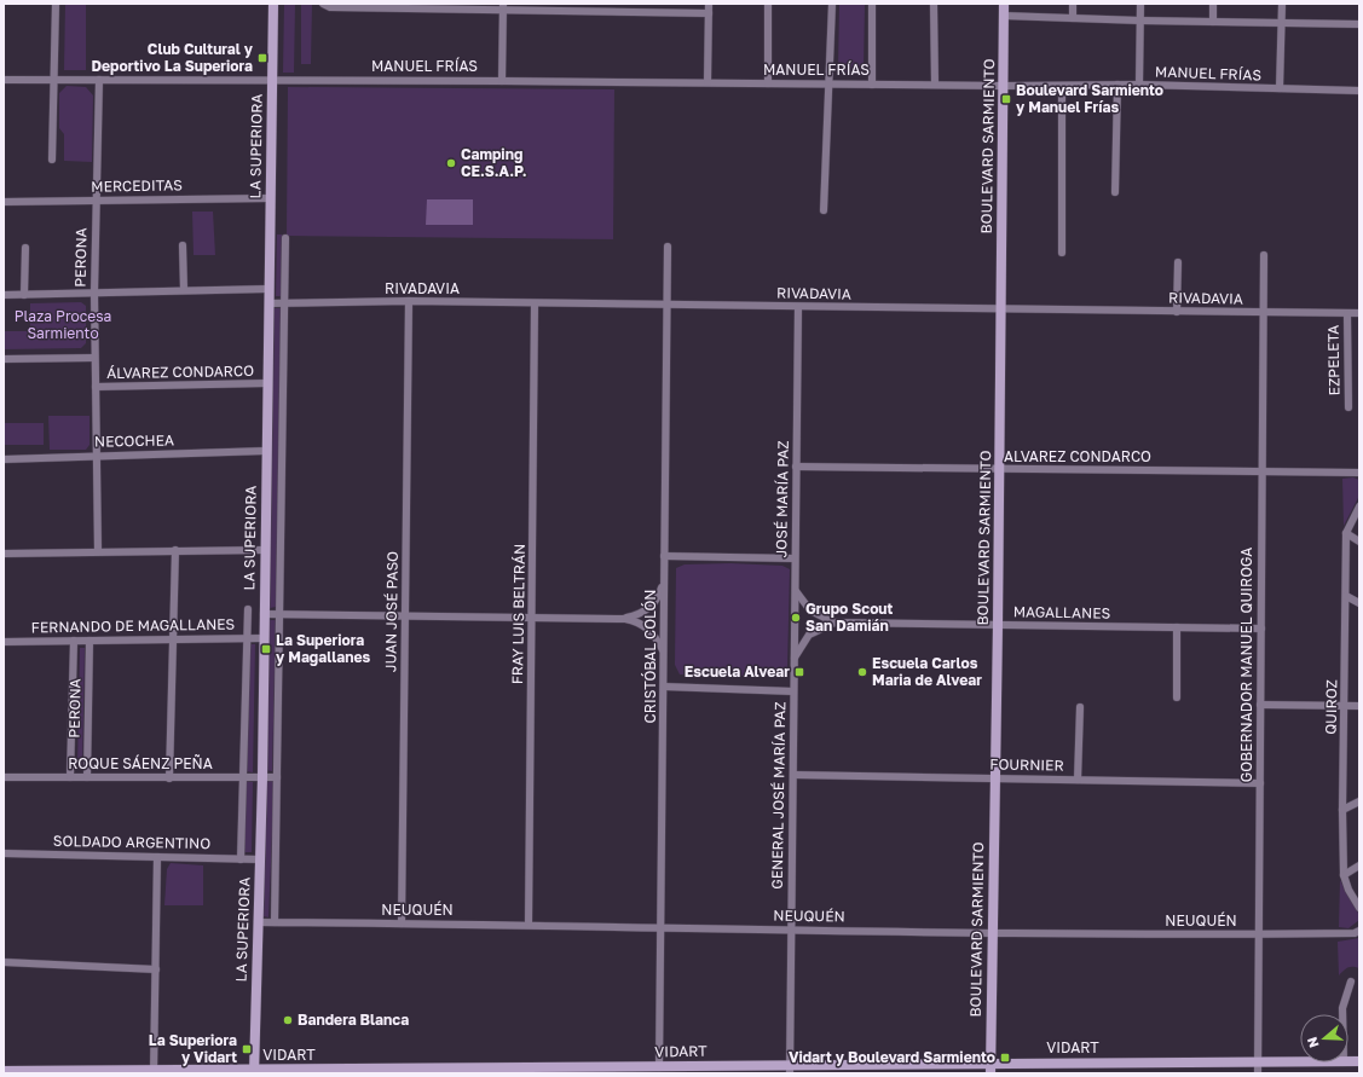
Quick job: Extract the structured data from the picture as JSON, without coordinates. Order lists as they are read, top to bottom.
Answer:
{
  "streets": {
    "street": [
      "MANUEL FRÍAS",
      "LA SUPERIORA",
      "BOULEVARD SARMIENTO",
      "MERCEDITAS",
      "PERONA",
      "RIVADAVIA",
      "EZPELETA",
      "ÁLVAREZ CONDARCO",
      "NECOCHEA",
      "ALVAREZ CONDARCO",
      "JOSÉ MARÍA PAZ",
      "JUAN JOSÉ PASO",
      "MAGALLANES",
      "FRAY LUIS BELTRÁN",
      "FERNANDO DE MAGALLANES",
      "CRISTÓBAL COLÓN",
      "GOBERNADOR MANUEL QUIROGA",
      "QUIROZ",
      "ROQUE SÁENZ PEÑA",
      "FOURNIER",
      "GENERAL JOSÉ MARÍA PAZ",
      "SOLDADO ARGENTINO",
      "NEUQUÉN",
      "VIDART"
    ]
  },
  "crossings": [
    ["MANUEL FRÍAS", "LA SUPERIORA"],
    ["MANUEL FRÍAS", "BOULEVARD SARMIENTO"],
    ["MANUEL FRÍAS", "PERONA"],
    ["LA SUPERIORA", "MERCEDITAS"],
    ["LA SUPERIORA", "RIVADAVIA"],
    ["LA SUPERIORA", "ÁLVAREZ CONDARCO"],
    ["LA SUPERIORA", "NECOCHEA"],
    ["LA SUPERIORA", "FERNANDO DE MAGALLANES"],
    ["LA SUPERIORA", "ROQUE SÁENZ PEÑA"],
    ["LA SUPERIORA", "SOLDADO ARGENTINO"],
    ["LA SUPERIORA", "NEUQUÉN"],
    ["LA SUPERIORA", "VIDART"],
    ["BOULEVARD SARMIENTO", "RIVADAVIA"],
    ["BOULEVARD SARMIENTO", "ALVAREZ CONDARCO"],
    ["BOULEVARD SARMIENTO", "MAGALLANES"],
    ["BOULEVARD SARMIENTO", "FOURNIER"],
    ["BOULEVARD SARMIENTO", "NEUQUÉN"],
    ["BOULEVARD SARMIENTO", "VIDART"],
    ["MERCEDITAS", "PERONA"],
    ["PERONA", "ÁLVAREZ CONDARCO"],
    ["PERONA", "NECOCHEA"],
    ["PERONA", "FERNANDO DE MAGALLANES"],
    ["PERONA", "ROQUE SÁENZ PEÑA"],
    ["RIVADAVIA", "EZPELETA"],
    ["RIVADAVIA", "JOSÉ MARÍA PAZ"],
    ["RIVADAVIA", "JUAN JOSÉ PASO"],
    ["RIVADAVIA", "FRAY LUIS BELTRÁN"],
    ["RIVADAVIA", "CRISTÓBAL COLÓN"],
    ["RIVADAVIA", "GOBERNADOR MANUEL QUIROGA"],
    ["ALVAREZ CONDARCO", "JOSÉ MARÍA PAZ"],
    ["ALVAREZ CONDARCO", "GOBERNADOR MANUEL QUIROGA"],
    ["JOSÉ MARÍA PAZ", "GENERAL JOSÉ MARÍA PAZ"],
    ["JUAN JOSÉ PASO", "NEUQUÉN"],
    ["MAGALLANES", "GOBERNADOR MANUEL QUIROGA"],
    ["FRAY LUIS BELTRÁN", "NEUQUÉN"],
    ["CRISTÓBAL COLÓN", "NEUQUÉN"],
    ["CRISTÓBAL COLÓN", "VIDART"],
    ["GOBERNADOR MANUEL QUIROGA", "FOURNIER"],
    ["GOBERNADOR MANUEL QUIROGA", "NEUQUÉN"],
    ["GOBERNADOR MANUEL QUIROGA", "VIDART"],
    ["FOURNIER", "GENERAL JOSÉ MARÍA PAZ"],
    ["GENERAL JOSÉ MARÍA PAZ", "NEUQUÉN"],
    ["GENERAL JOSÉ MARÍA PAZ", "VIDART"]
  ],
  "parks": ["Plaza Procesa Sarmiento"],
  "places": {
    "transit": [
      "Club Cultural y Deportivo La Superiora",
      "Boulevard Sarmiento y Manuel Frías",
      "La Superiora y Magallanes",
      "Escuela Alvear",
      "La Superiora y Vidart",
      "Vidart y Boulevard Sarmiento"
    ],
    "other": [
      "Camping CE.S.A.P.",
      "Grupo Scout San Damián",
      "Escuela Carlos Maria de Alvear",
      "Bandera Blanca"
    ]
  },
  "north": "left"
}
